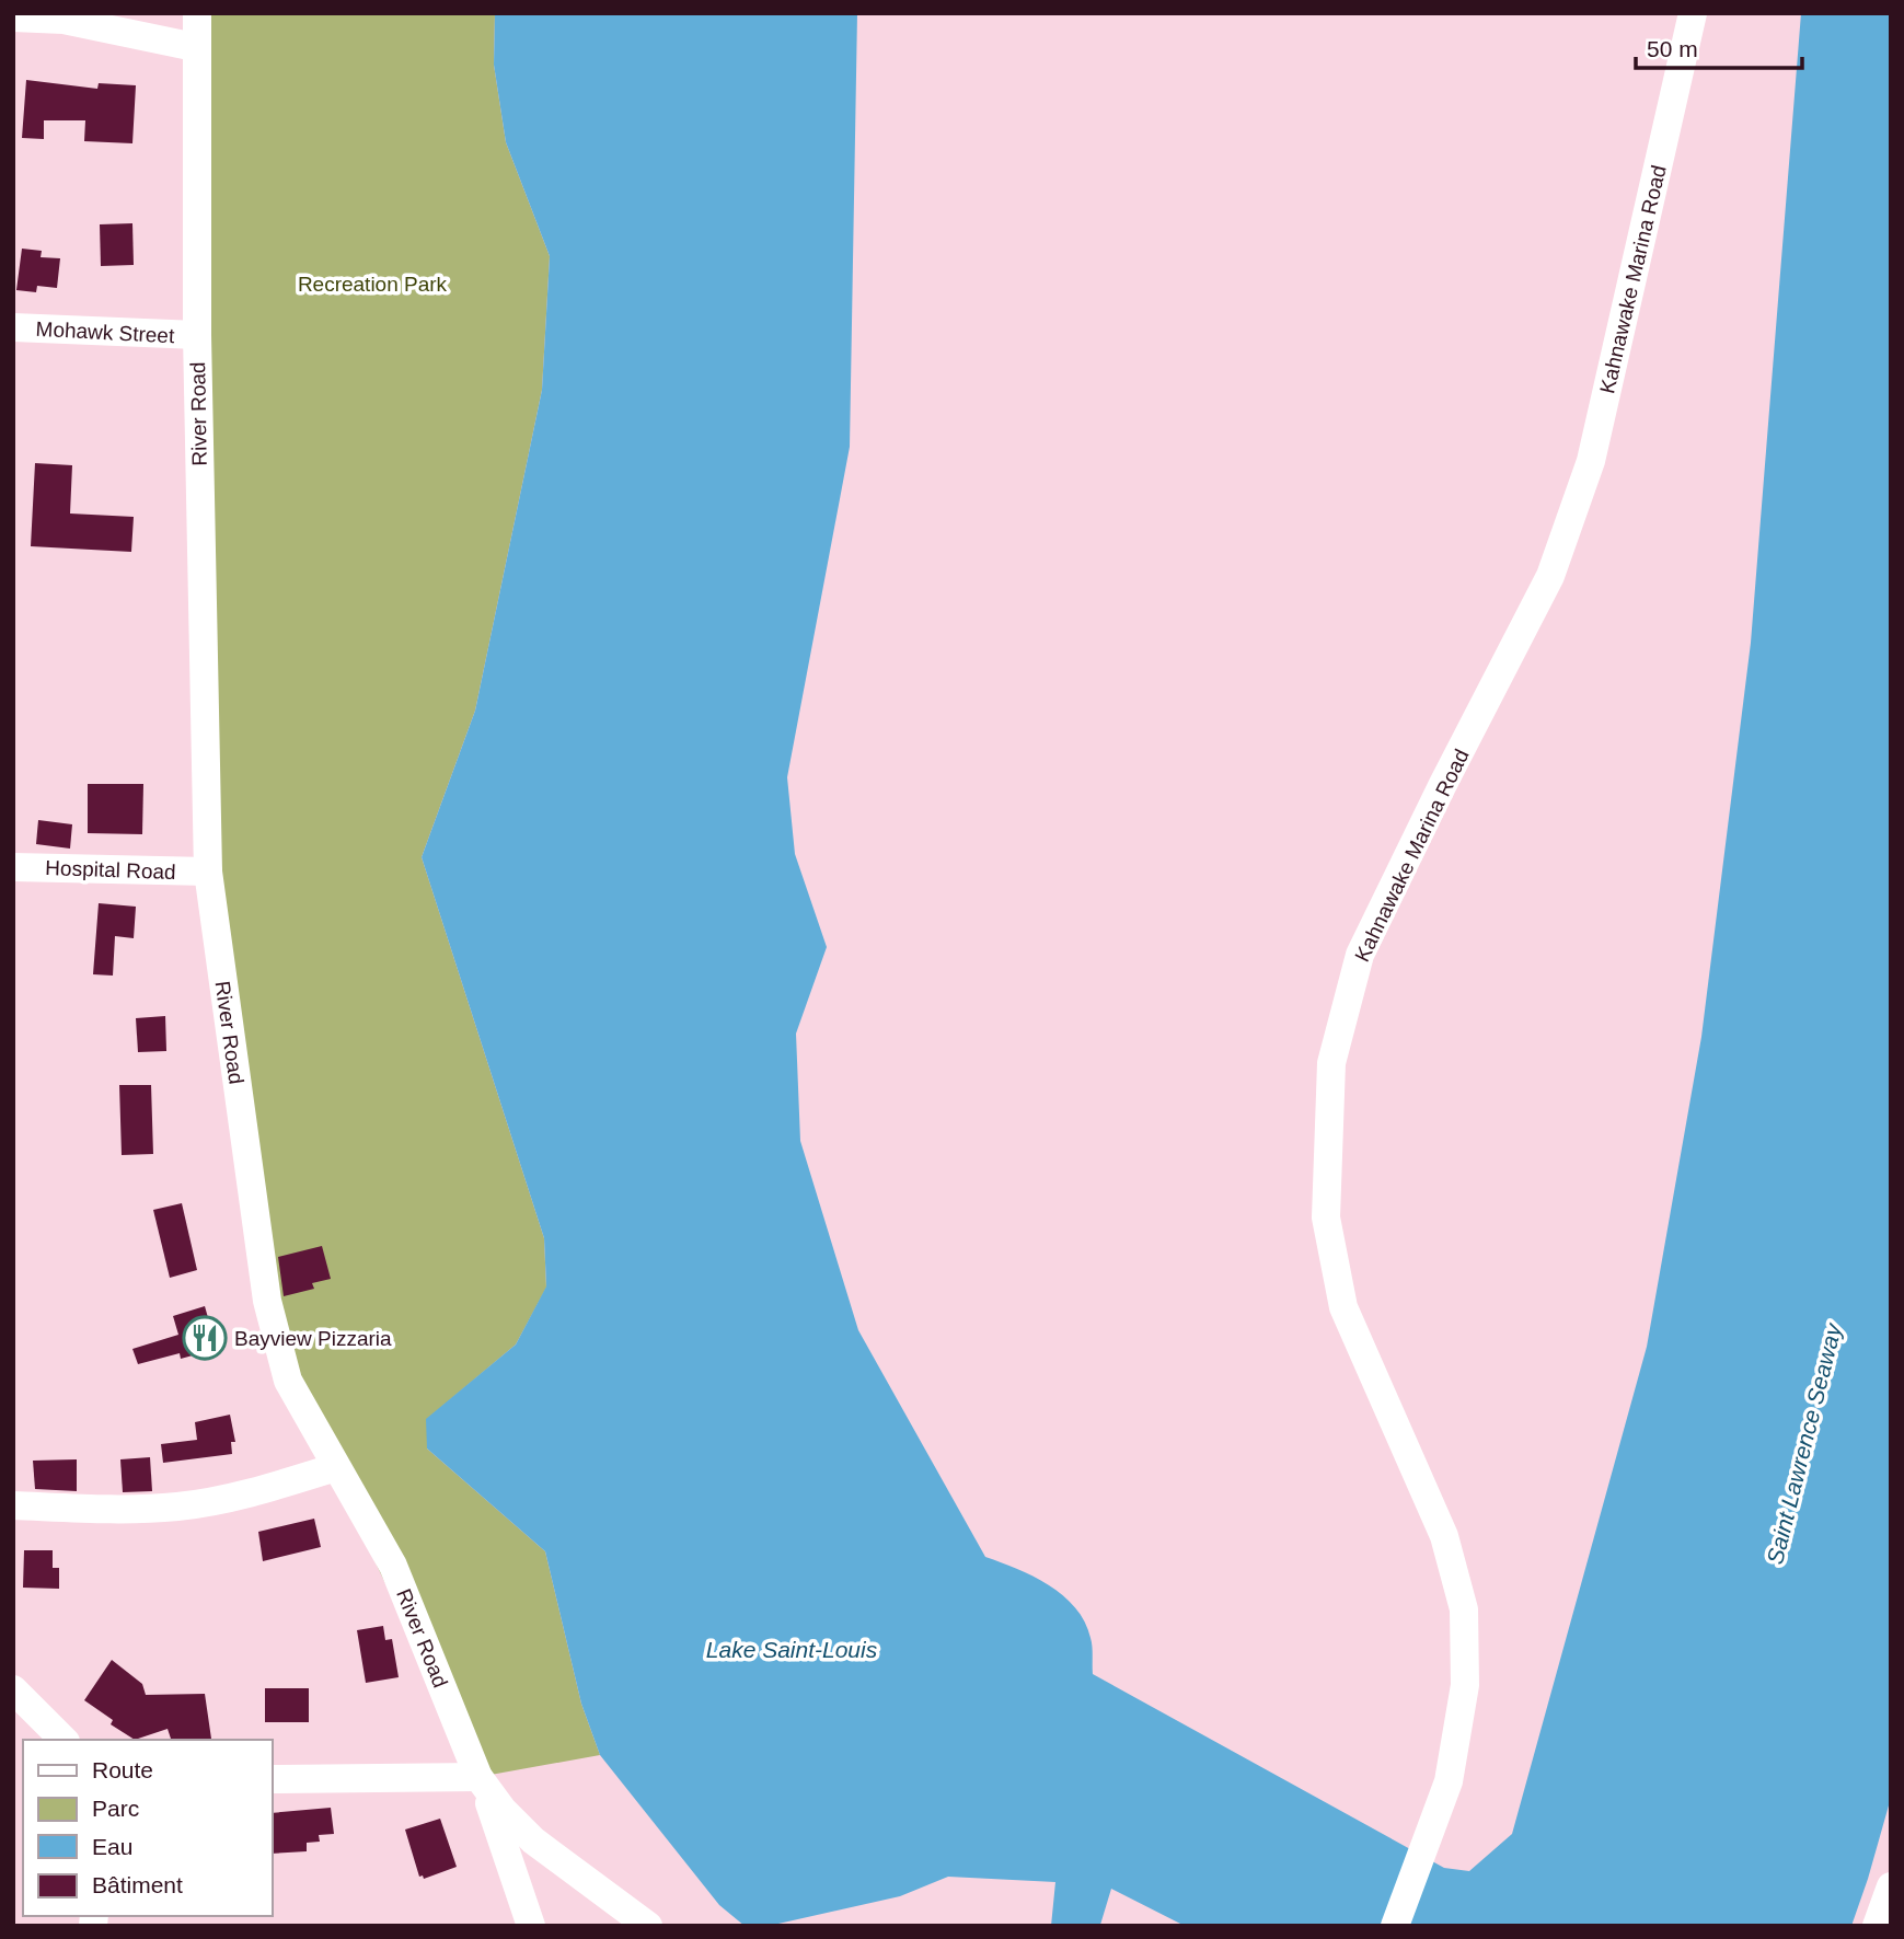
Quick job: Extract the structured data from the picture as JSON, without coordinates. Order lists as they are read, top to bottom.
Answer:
{
  "streets": {
    "street": [
      "Kahnawake Marina Road",
      "Mohawk Street",
      "River Road",
      "Hospital Road"
    ]
  },
  "crossings": [
    ["Mohawk Street", "River Road"],
    ["River Road", "Hospital Road"]
  ],
  "water": ["Saint Lawrence Seaway", "Lake Saint-Louis"],
  "parks": ["Recreation Park"],
  "places": {
    "restaurant": ["Bayview Pizzaria"]
  },
  "legend": [
    "Route",
    "Parc",
    "Eau",
    "Bâtiment"
  ],
  "scale_bar": "50 m"
}
